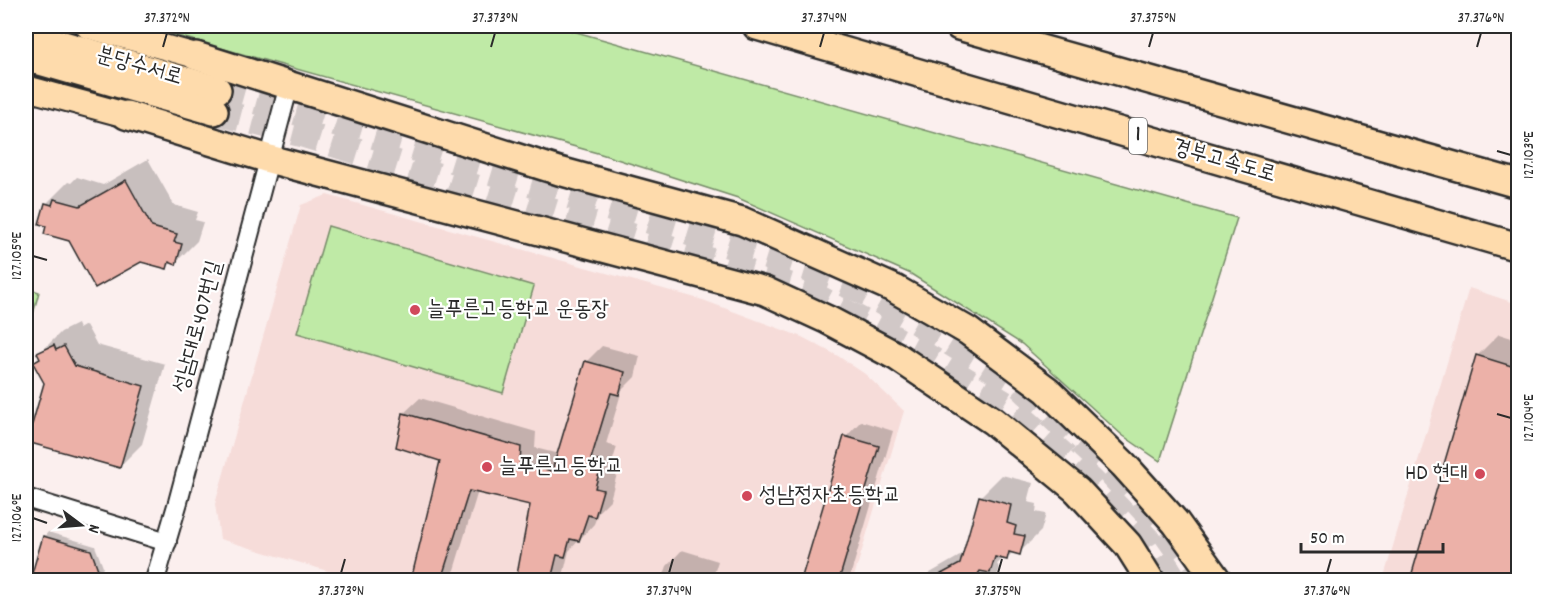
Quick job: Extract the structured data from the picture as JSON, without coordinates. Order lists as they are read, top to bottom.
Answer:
{
  "streets": {
    "highway": ["분당수서로", "1", "경부고속도로"],
    "street": ["성남대로407번길"]
  },
  "places": [
    "늘푸른고등학교 운동장",
    "늘푸른고등학교",
    "HD 현대",
    "성남정자초등학교"
  ],
  "scale_bar": "50 m",
  "north": "right",
  "coordinates": [
    "37.372°N",
    "37.373°N",
    "37.374°N",
    "37.375°N",
    "37.376°N",
    "127.103°E",
    "127.105°E",
    "127.104°E",
    "127.106°E"
  ]
}
